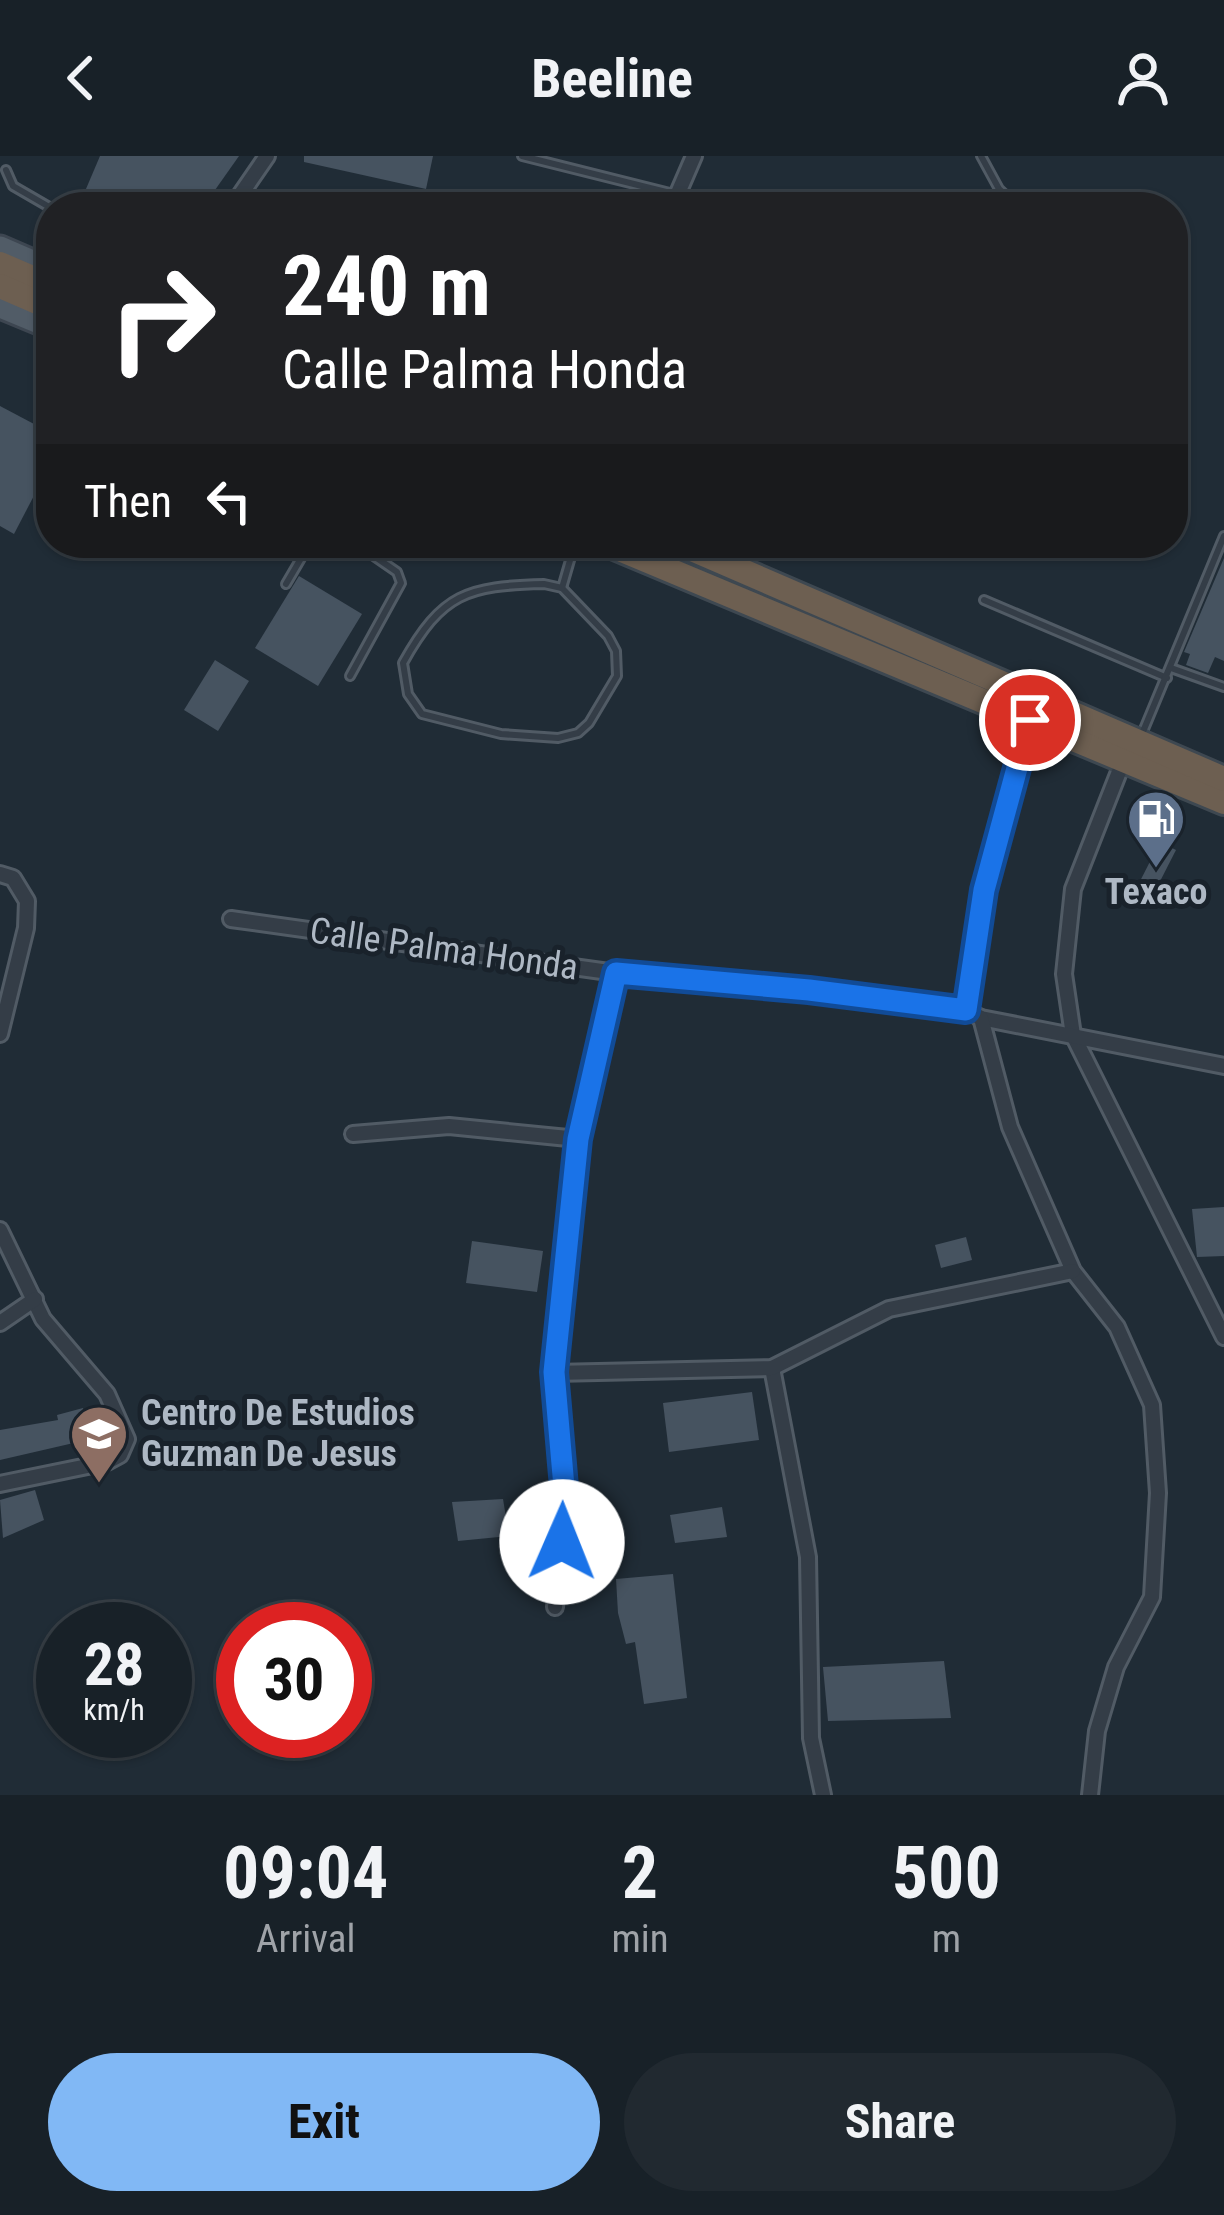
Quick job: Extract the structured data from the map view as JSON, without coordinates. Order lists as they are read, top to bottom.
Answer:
{
  "streets": {
    "street": ["Calle Palma Honda"]
  },
  "places": {
    "fuel station": ["Texaco"],
    "school or university": ["Centro De Estudios Guzman De Jesus"]
  },
  "page": {
    "header": "Beeline",
    "turn": ["240 m", "Calle Palma Honda"],
    "then": "Then",
    "speed": "28 km/h",
    "limit": "30",
    "eta": [
      "09:04",
      "Arrival",
      "2",
      "min",
      "500",
      "m"
    ],
    "buttons": ["Exit", "Share"]
  }
}
